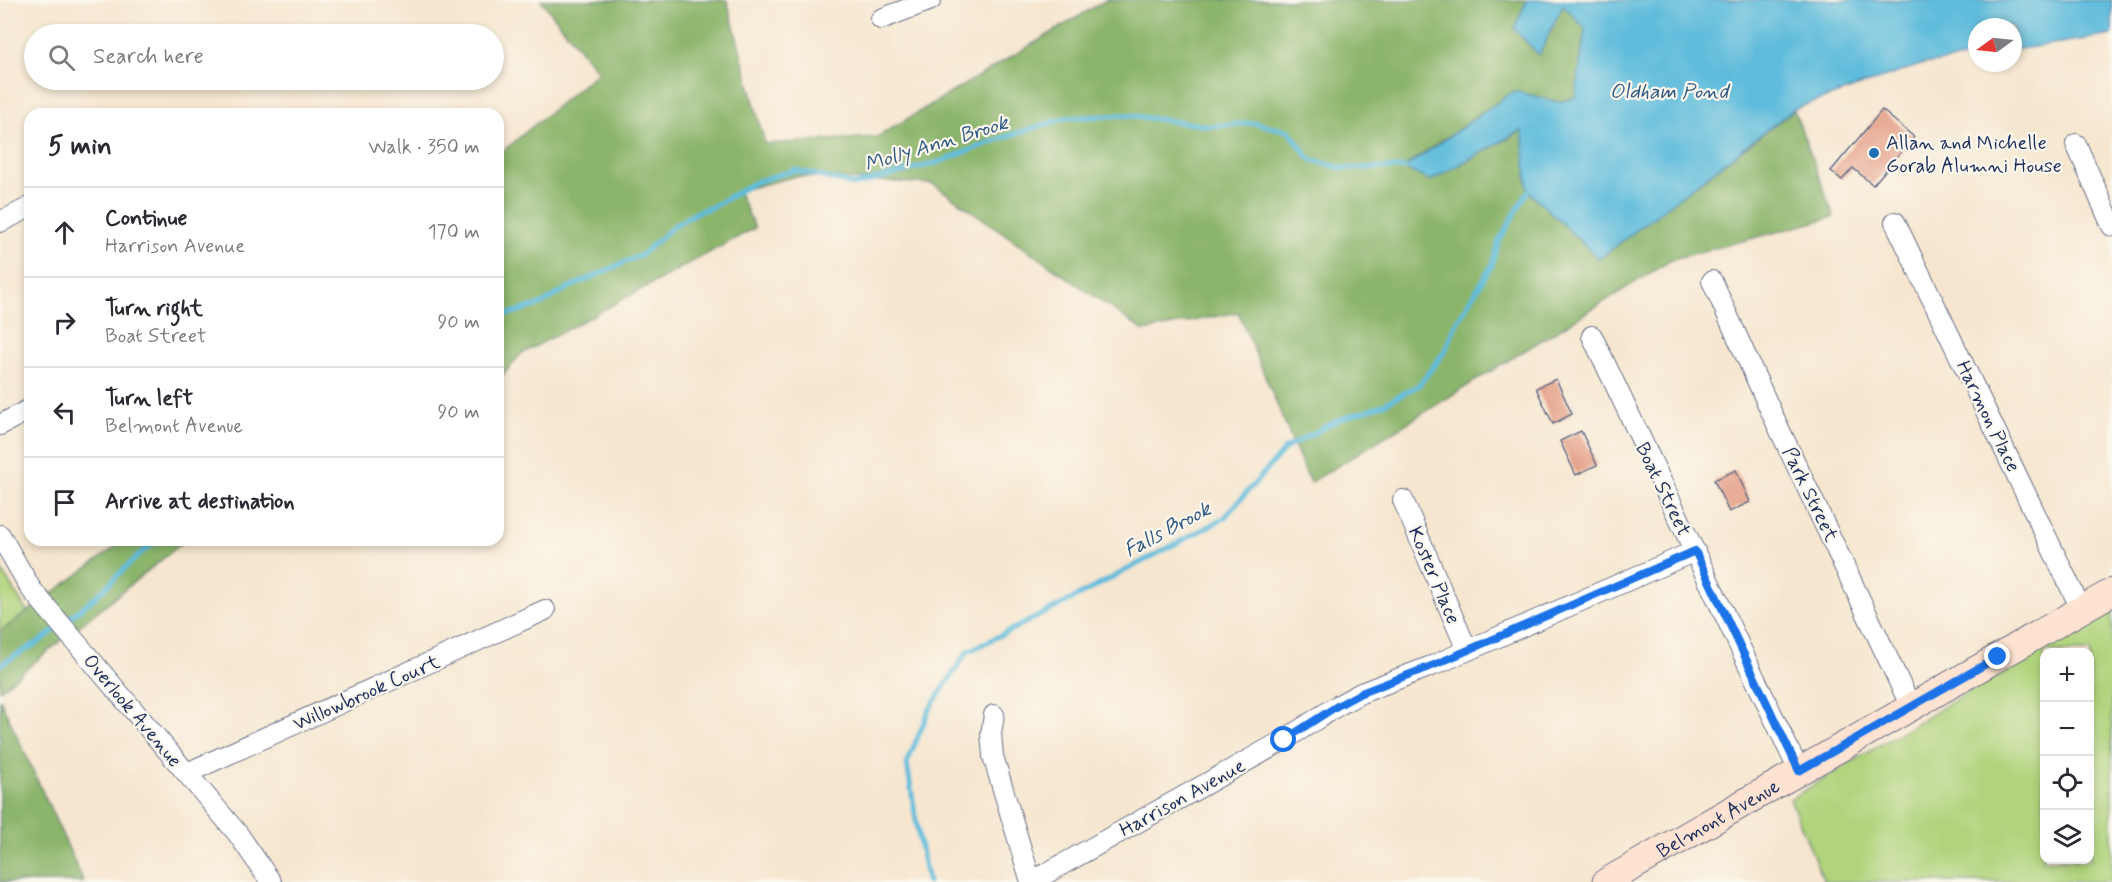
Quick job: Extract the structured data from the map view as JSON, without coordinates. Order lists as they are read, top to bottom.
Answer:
{
  "streets": {
    "main road": ["Belmont Avenue"],
    "street": [
      "Harmon Place",
      "Boat Street",
      "Park Street",
      "Koster Place",
      "Willowbrook Court",
      "Overlook Avenue",
      "Harrison Avenue"
    ]
  },
  "crossings": [
    ["Harmon Place", "Belmont Avenue"],
    ["Boat Street", "Harrison Avenue"],
    ["Boat Street", "Belmont Avenue"],
    ["Park Street", "Belmont Avenue"],
    ["Koster Place", "Harrison Avenue"],
    ["Willowbrook Court", "Overlook Avenue"]
  ],
  "water": ["Oldham Pond", "Molly Ann Brook", "Falls Brook"],
  "places": ["Allan and Michelle Gorab Alumni House"],
  "north": "left",
  "page": {
    "search": "Search here",
    "heading": ["5 min", "Walk · 350 m"],
    "list": [
      ["Continue", "Harrison Avenue", "170 m"],
      ["Turn right", "Boat Street", "90 m"],
      ["Turn left", "Belmont Avenue", "90 m"],
      "Arrive at destination"
    ],
    "map_buttons": ["+", "−"]
  }
}
